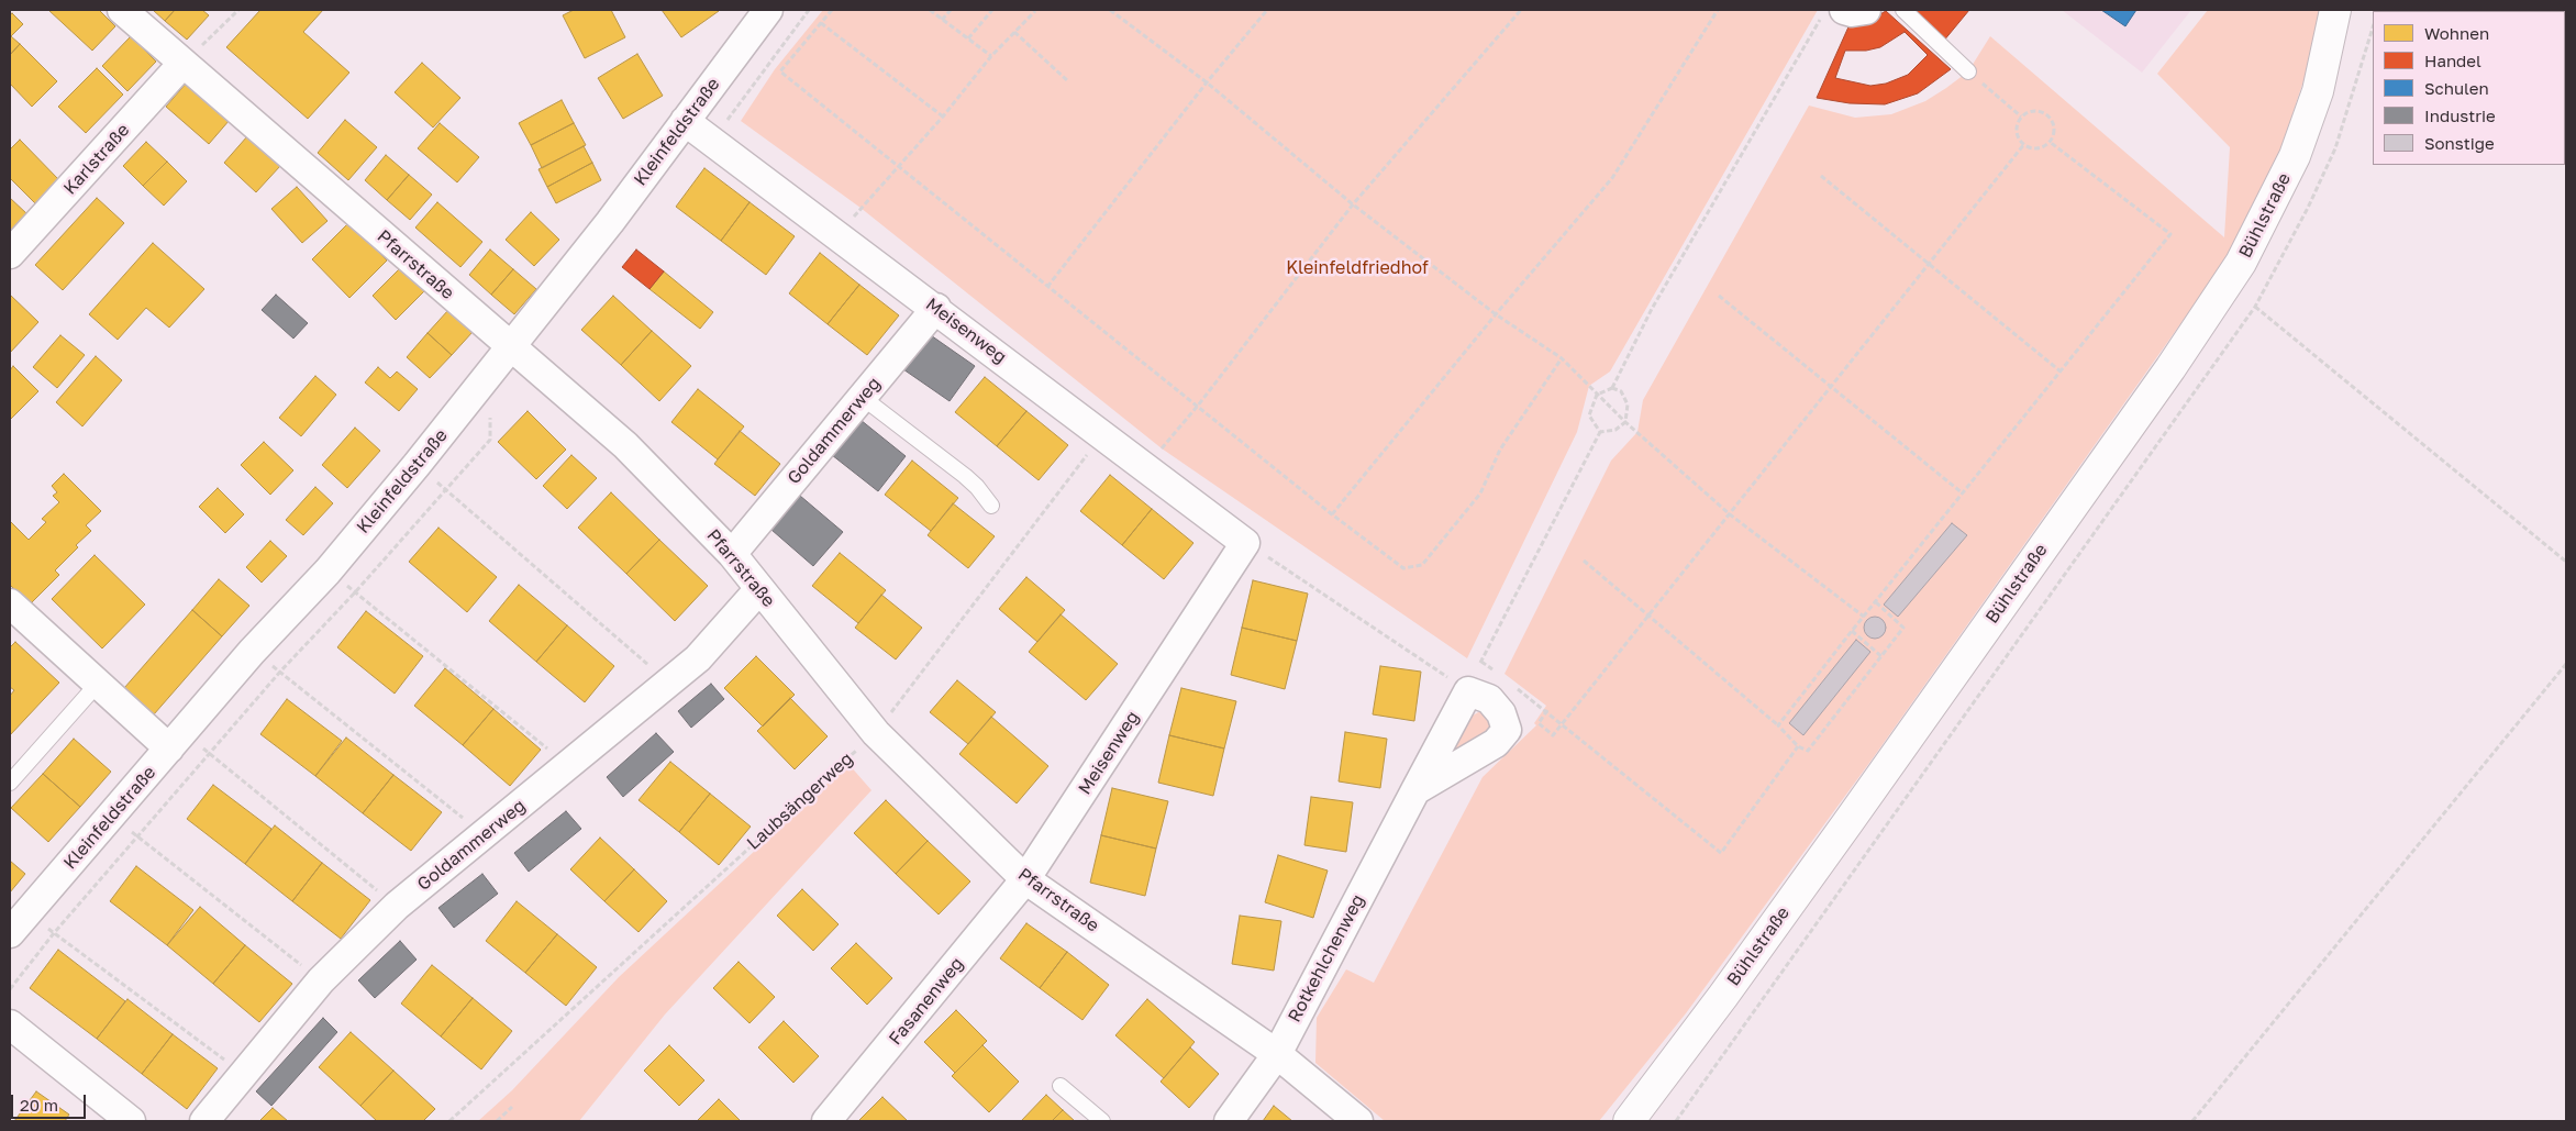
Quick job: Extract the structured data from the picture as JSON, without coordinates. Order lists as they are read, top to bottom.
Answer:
{
  "streets": {
    "main road": ["Bühlstraße"],
    "street": [
      "Kleinfeldstraße",
      "Karlstraße",
      "Pfarrstraße",
      "Meisenweg",
      "Goldammerweg",
      "Rotkehlchenweg",
      "Fasanenweg"
    ],
    "path": ["Laubsängerweg"]
  },
  "crossings": [
    ["Kleinfeldstraße", "Pfarrstraße"],
    ["Kleinfeldstraße", "Meisenweg"],
    ["Karlstraße", "Pfarrstraße"],
    ["Pfarrstraße", "Meisenweg"],
    ["Pfarrstraße", "Goldammerweg"],
    ["Pfarrstraße", "Laubsängerweg"],
    ["Pfarrstraße", "Rotkehlchenweg"],
    ["Pfarrstraße", "Fasanenweg"],
    ["Meisenweg", "Goldammerweg"],
    ["Meisenweg", "Laubsängerweg"],
    ["Meisenweg", "Fasanenweg"]
  ],
  "parks": ["Kleinfeldfriedhof"],
  "legend": [
    "Wohnen",
    "Handel",
    "Schulen",
    "Industrie",
    "Sonstige"
  ],
  "scale_bar": "20 m"
}
